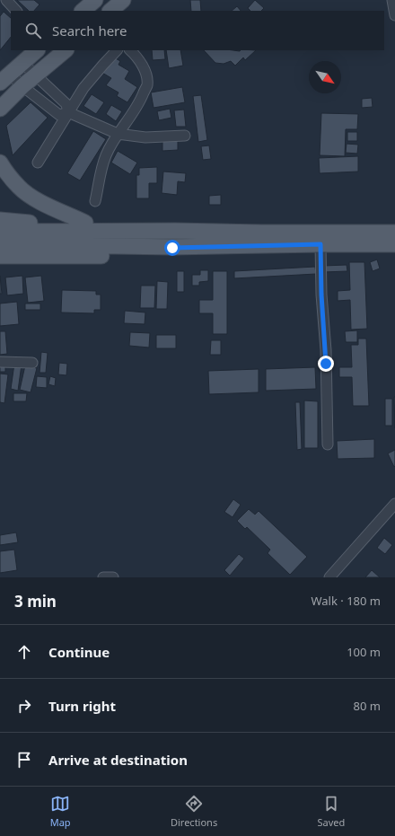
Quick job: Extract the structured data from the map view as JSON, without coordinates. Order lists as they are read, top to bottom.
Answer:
{
  "north": "bottom right",
  "page": {
    "search": "Search here",
    "heading": ["3 min", "Walk · 180 m"],
    "list": [
      ["Continue", "100 m"],
      ["Turn right", "80 m"],
      "Arrive at destination"
    ],
    "nav": ["Map", "Directions", "Saved"]
  }
}
